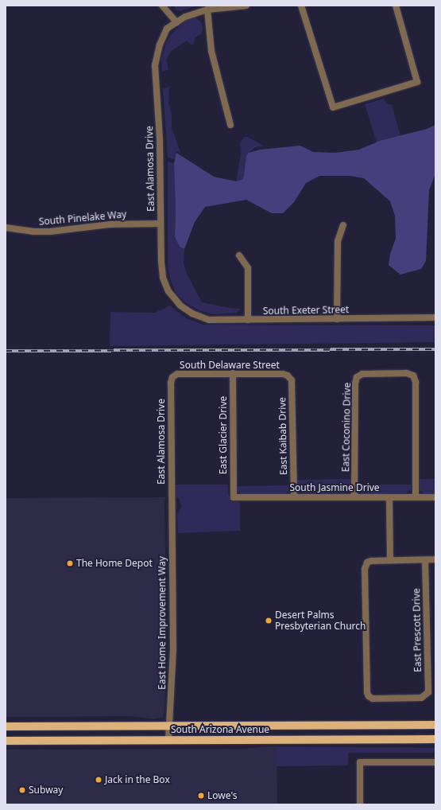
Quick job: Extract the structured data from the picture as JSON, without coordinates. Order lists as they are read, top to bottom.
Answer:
{
  "streets": {
    "main road": ["South Arizona Avenue"],
    "street": [
      "East Alamosa Drive",
      "South Pinelake Way",
      "South Exeter Street",
      "South Delaware Street",
      "East Coconino Drive",
      "East Glacier Drive",
      "East Kaibab Drive",
      "South Jasmine Drive",
      "East Home Improvement Way",
      "East Prescott Drive"
    ]
  },
  "crossings": [
    ["East Alamosa Drive", "South Pinelake Way"],
    ["East Alamosa Drive", "South Exeter Street"],
    ["East Alamosa Drive", "South Delaware Street"],
    ["East Alamosa Drive", "East Home Improvement Way"],
    ["South Delaware Street", "East Glacier Drive"],
    ["South Delaware Street", "East Kaibab Drive"],
    ["East Coconino Drive", "South Jasmine Drive"],
    ["East Glacier Drive", "South Jasmine Drive"],
    ["East Kaibab Drive", "South Jasmine Drive"],
    ["East Home Improvement Way", "South Arizona Avenue"]
  ],
  "places": [
    "The Home Depot",
    "Desert Palms Presbyterian Church",
    "Jack in the Box",
    "Subway",
    "Lowe's"
  ]
}
